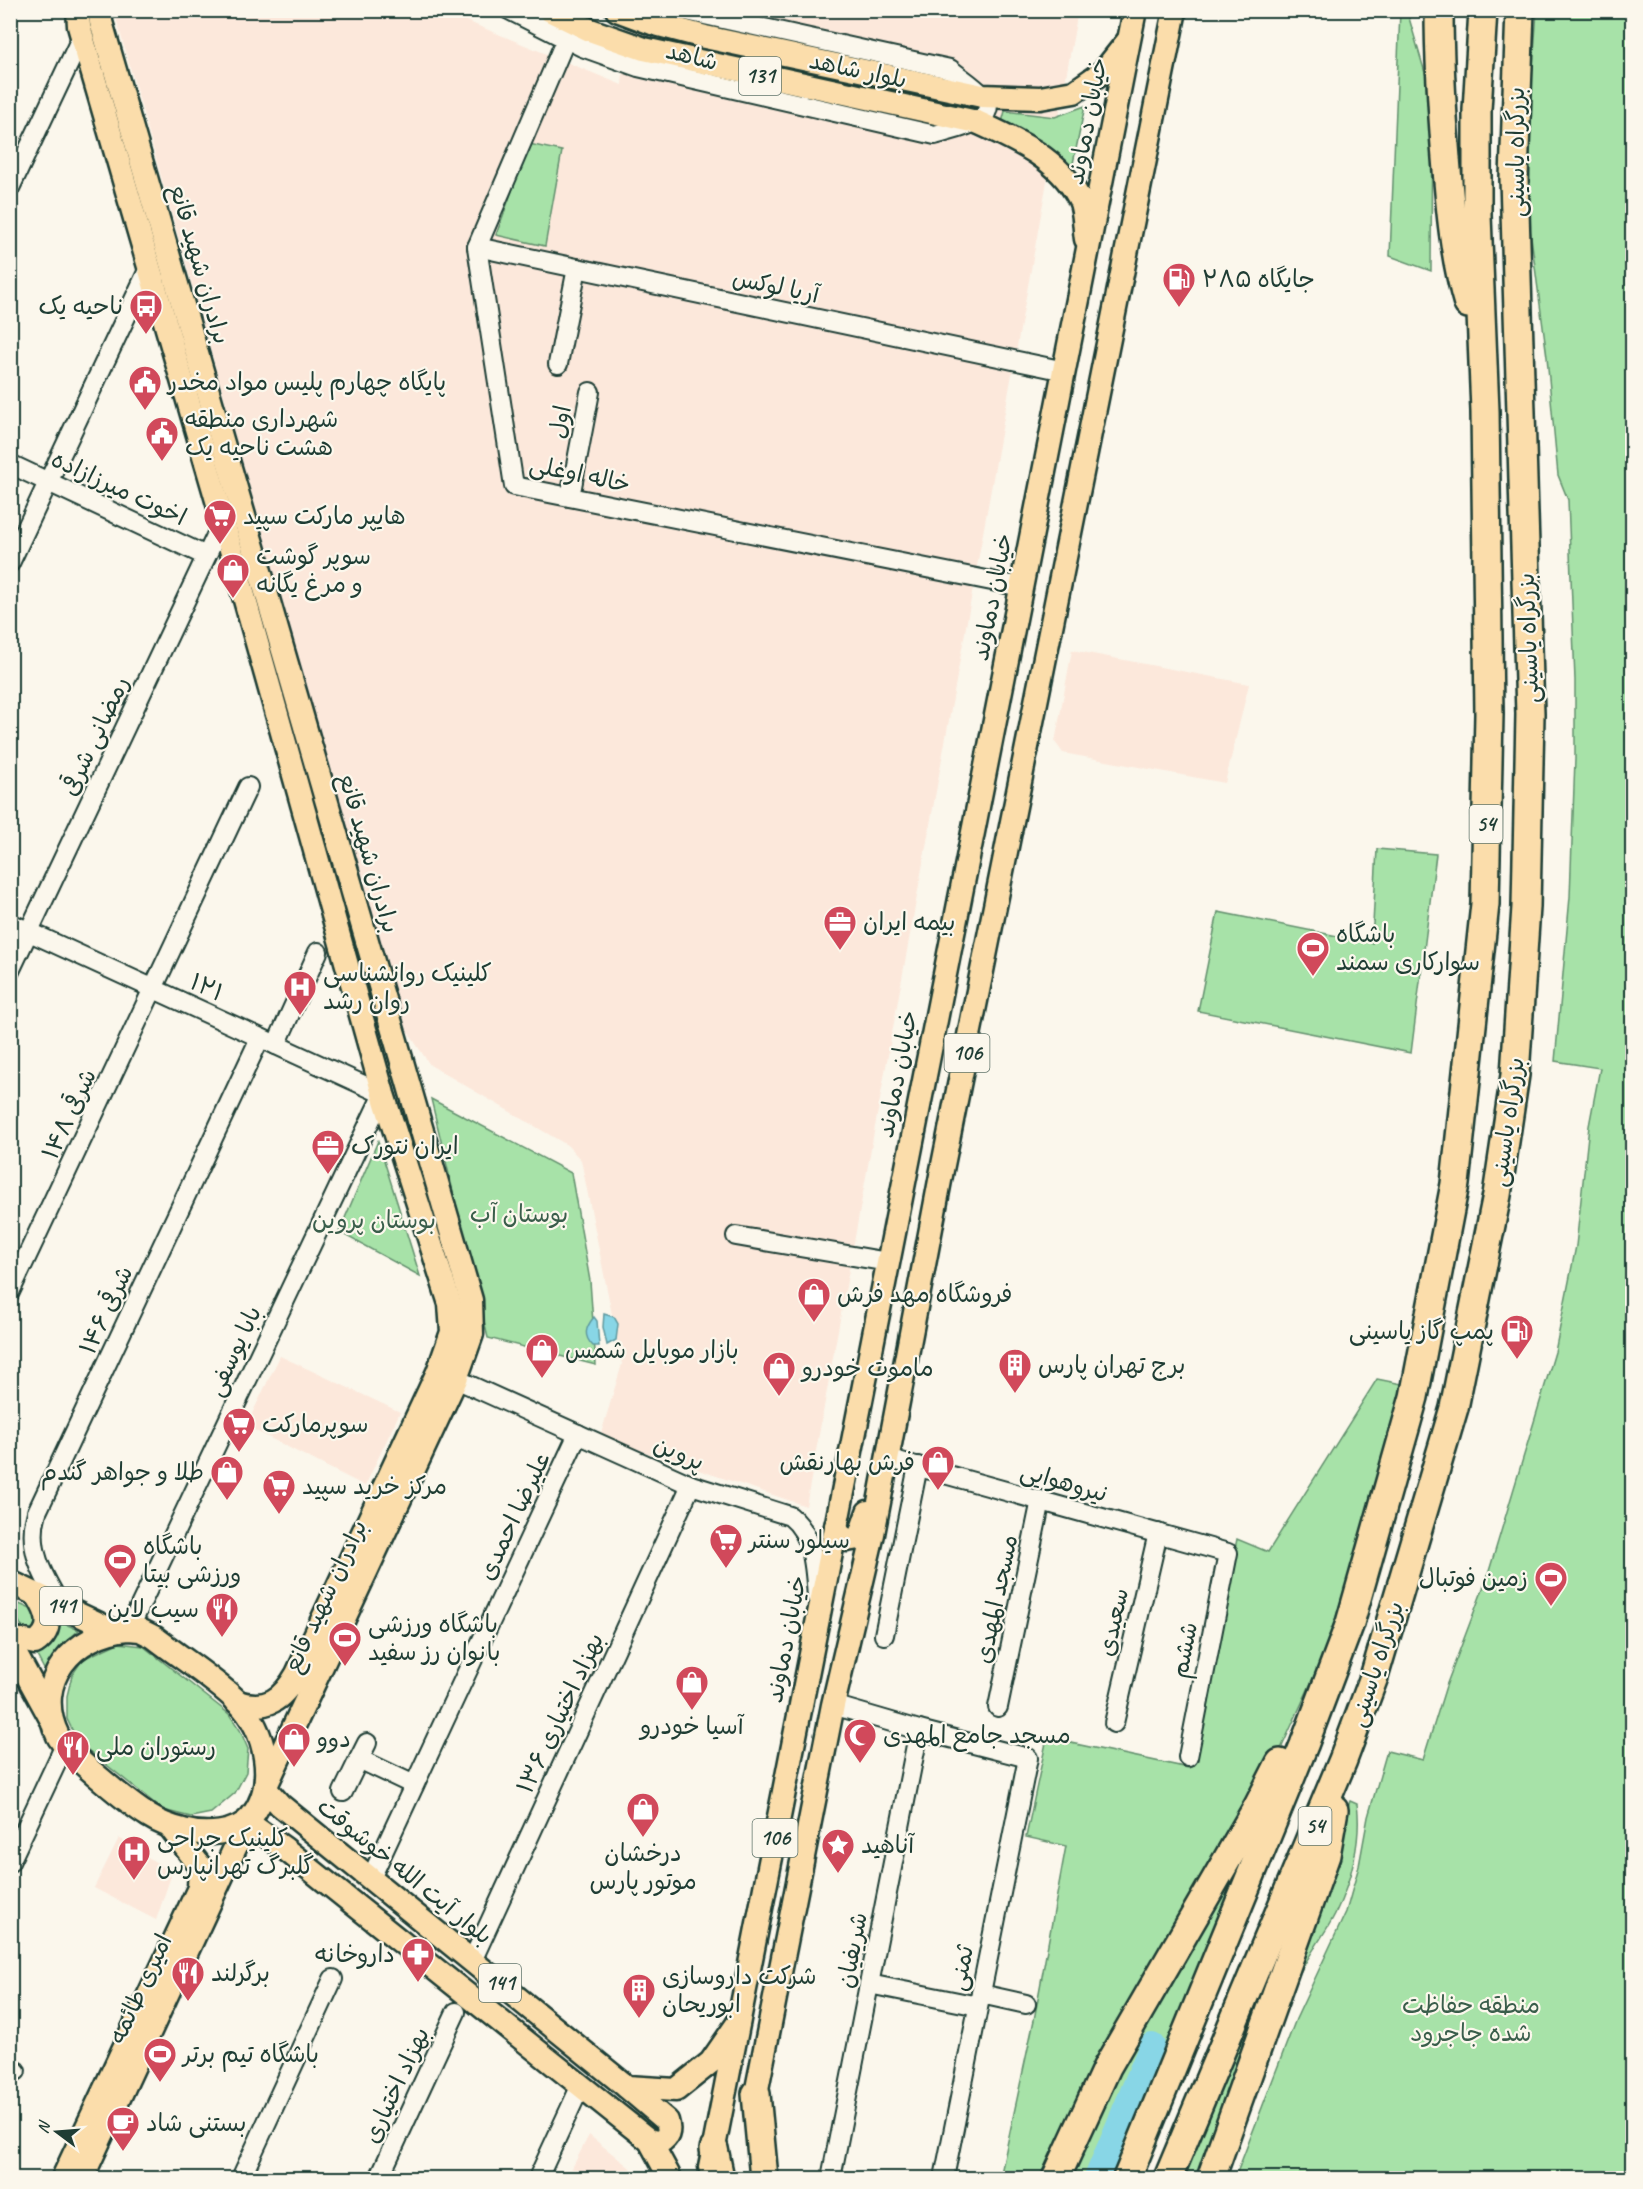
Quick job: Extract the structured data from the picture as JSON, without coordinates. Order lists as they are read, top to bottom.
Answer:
{
  "streets": {
    "highway": ["بزرگراه یاسینی", "54"],
    "main road": [
      "بلوار شاهد",
      "131",
      "خیابان دماوند",
      "برادران شهید قانع",
      "106",
      "141",
      "بلوار آیت الله خوشوقت",
      "امیری طائمه"
    ],
    "street": [
      "شاهد",
      "آریا لوکس",
      "اول",
      "خاله اوغلی",
      "اخوت میرزازاده",
      "رمضانی شرقی",
      "۱۲۱",
      "۱۴۸ شرقی",
      "۱۴۶ شرقی",
      "بابا یوسفی",
      "پروین",
      "نیروهوایی",
      "علیرضا احمدی",
      "مسجد المهدی",
      "سعیدی",
      "ششم",
      "بهزاد اختیاری ۱۳۶",
      "شریفیان",
      "ثمنی",
      "بهزاد اختیاری"
    ]
  },
  "crossings": [
    ["شاهد", "بلوار شاهد"],
    ["بلوار شاهد", "خیابان دماوند"],
    ["خیابان دماوند", "آریا لوکس"],
    ["خیابان دماوند", "خاله اوغلی"],
    ["خیابان دماوند", "106"],
    ["خیابان دماوند", "پروین"],
    ["برادران شهید قانع", "رمضانی شرقی"],
    ["برادران شهید قانع", "۱۲۱"],
    ["برادران شهید قانع", "بابا یوسفی"],
    ["برادران شهید قانع", "پروین"],
    ["برادران شهید قانع", "141"],
    ["برادران شهید قانع", "بلوار آیت الله خوشوقت"],
    ["برادران شهید قانع", "امیری طائمه"],
    ["آریا لوکس", "خاله اوغلی"],
    ["اول", "خاله اوغلی"],
    ["اخوت میرزازاده", "رمضانی شرقی"],
    ["رمضانی شرقی", "۱۲۱"],
    ["۱۲۱", "۱۴۸ شرقی"],
    ["۱۲۱", "۱۴۶ شرقی"],
    ["۱۲۱", "بابا یوسفی"],
    ["106", "نیروهوایی"],
    ["۱۴۶ شرقی", "141"],
    ["بابا یوسفی", "141"],
    ["بابا یوسفی", "بلوار آیت الله خوشوقت"],
    ["بابا یوسفی", "امیری طائمه"],
    ["پروین", "علیرضا احمدی"],
    ["پروین", "بهزاد اختیاری ۱۳۶"],
    ["نیروهوایی", "مسجد المهدی"],
    ["نیروهوایی", "سعیدی"],
    ["نیروهوایی", "ششم"],
    ["علیرضا احمدی", "بلوار آیت الله خوشوقت"],
    ["141", "بلوار آیت الله خوشوقت"],
    ["141", "امیری طائمه"],
    ["بهزاد اختیاری ۱۳۶", "بلوار آیت الله خوشوقت"],
    ["بلوار آیت الله خوشوقت", "امیری طائمه"],
    ["شریفیان", "ثمنی"]
  ],
  "parks": ["بوستان آب", "بوستان پروین", "منطقه حفاظت شده جاجرود"],
  "places": {
    "fuel station": ["جایگاه ۲۸۵", "پمپ گاز یاسینی"],
    "bus stop": ["ناحیه یک"],
    "public building": ["پایگاه چهارم پلیس مواد مخدر", "شهرداری منطقه هشت ناحیه یک"],
    "supermarket": [
      "هایپر مارکت سپید",
      "سوپرمارکت",
      "مرکز خرید سپید",
      "سیلور سنتر"
    ],
    "shop": [
      "سوپر گوشت و مرغ یگانه",
      "فروشگاه مهد فرش",
      "بازار موبایل شمس",
      "ماموت خودرو",
      "فرش بهارنقش",
      "طلا و جواهر گندم",
      "آسیا خودرو",
      "دوو",
      "درخشان موتور پارس"
    ],
    "office": ["بیمه ایران", "ایران نتورک"],
    "sports": [
      "باشگاه سوارکاری سمند",
      "باشگاه ورزشی بیتا",
      "زمین فوتبال",
      "باشگاه ورزشی بانوان رز سفید",
      "باشگاه تیم برتر"
    ],
    "hospital": ["کلینیک روانشناسی روان رشد", "کلینیک جراحی گلبرگ تهرانپارس"],
    "building": ["برج تهران پارس", "شرکت داروسازی ابوریحان"],
    "restaurant": ["سیب لاین", "رستوران ملی", "برگرلند"],
    "mosque": ["مسجد جامع المهدی"],
    "place": ["آناهید"],
    "pharmacy": ["داروخانه"],
    "cafe": ["بستنی شاد"]
  },
  "north": "left"
}
